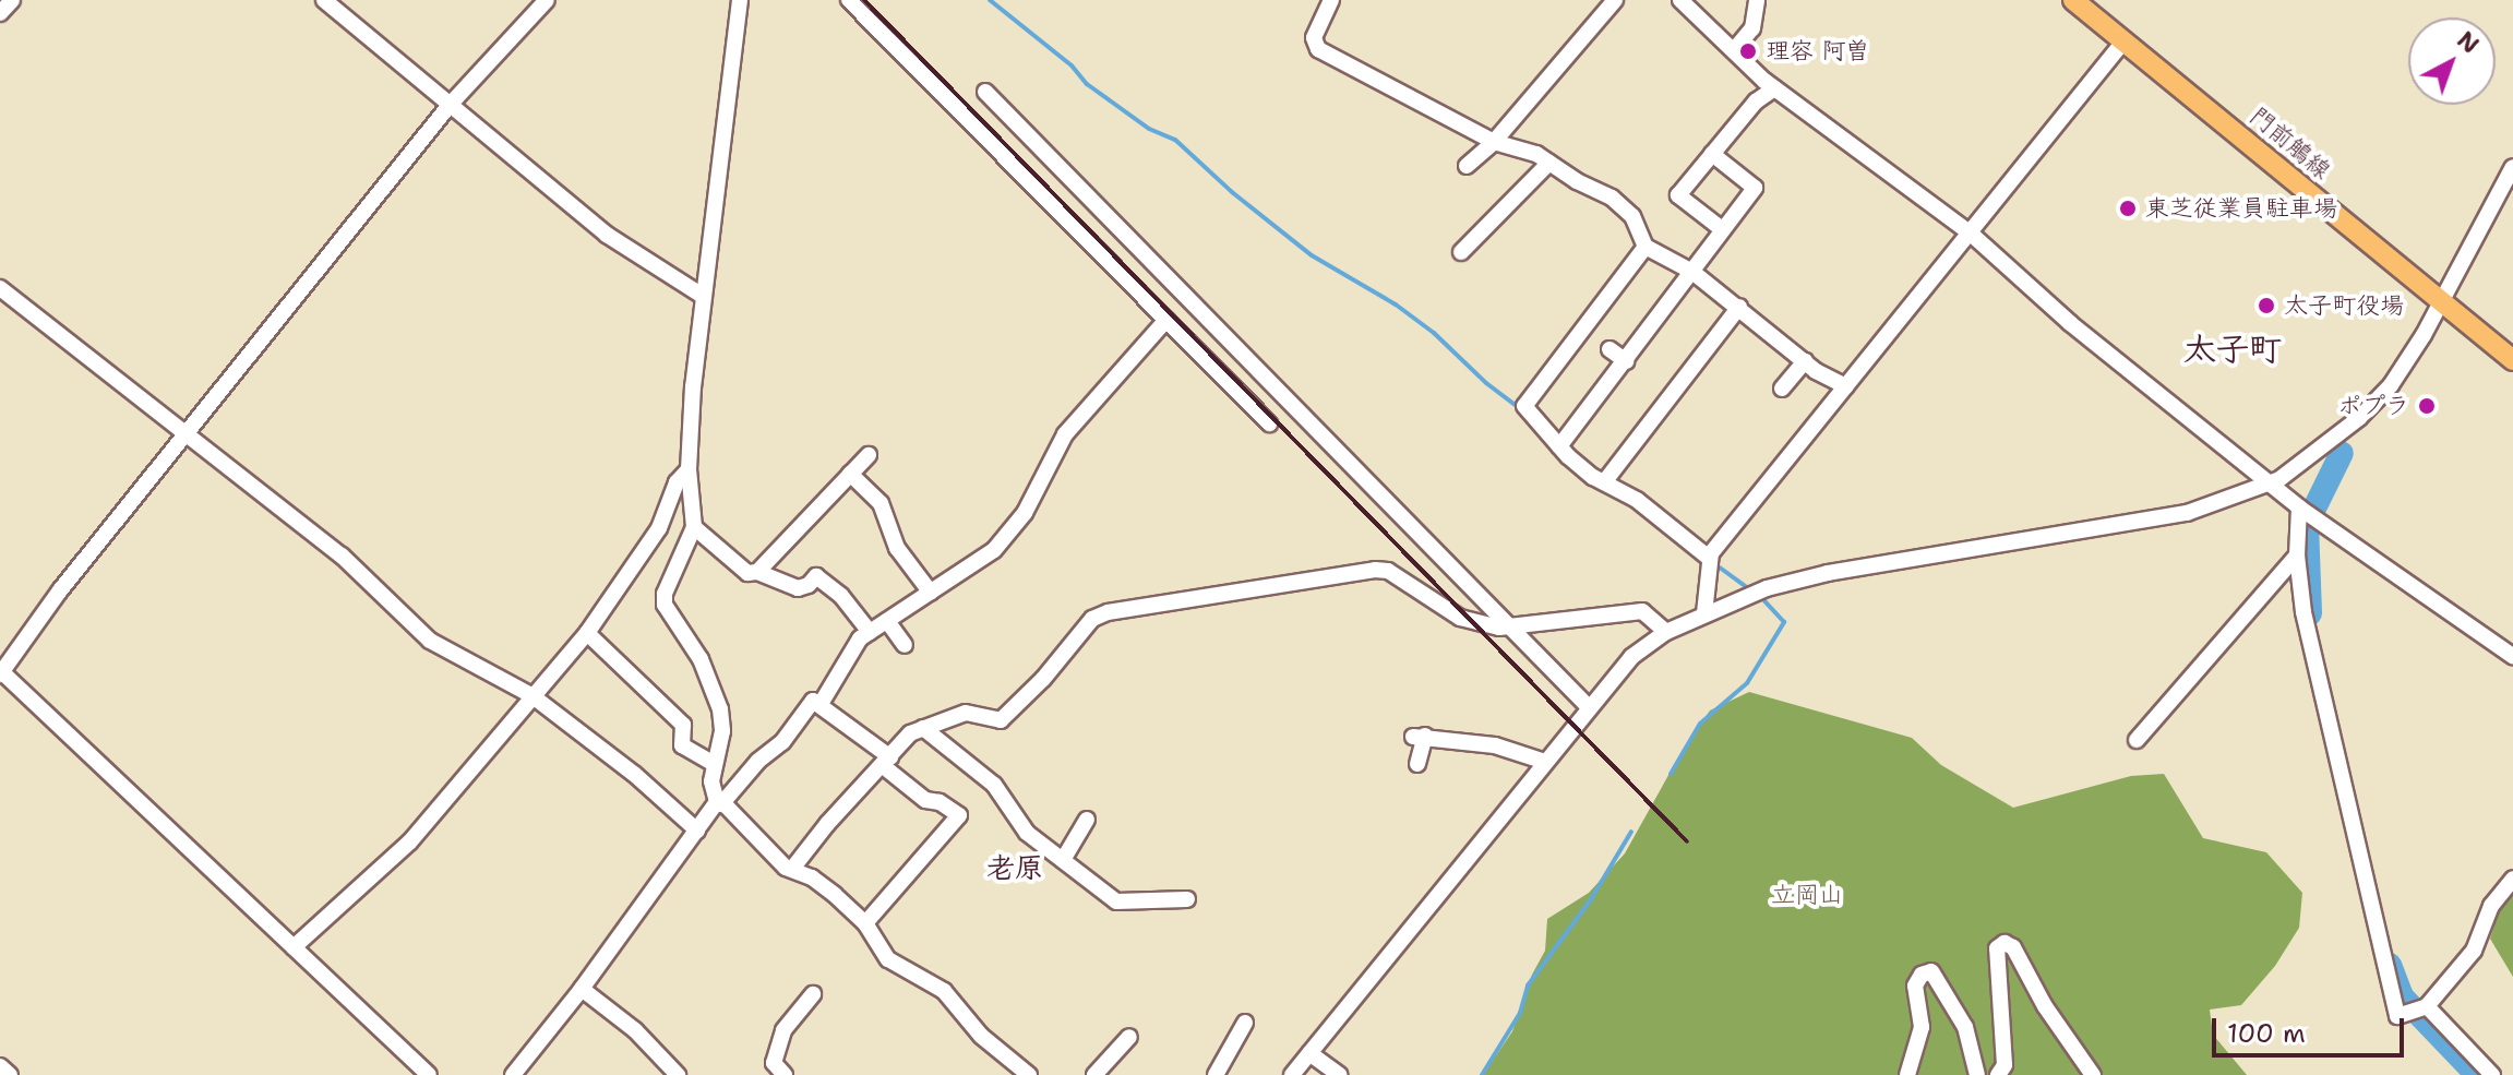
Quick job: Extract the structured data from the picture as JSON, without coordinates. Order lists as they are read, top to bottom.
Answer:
{
  "streets": {
    "main road": ["門前鵤線"]
  },
  "districts": ["太子町", "老原"],
  "parks": ["立岡山"],
  "places": [
    "理容 阿曽",
    "東芝従業員駐車場",
    "太子町役場",
    "ポプラ"
  ],
  "scale_bar": "100 m",
  "north": "top right"
}
